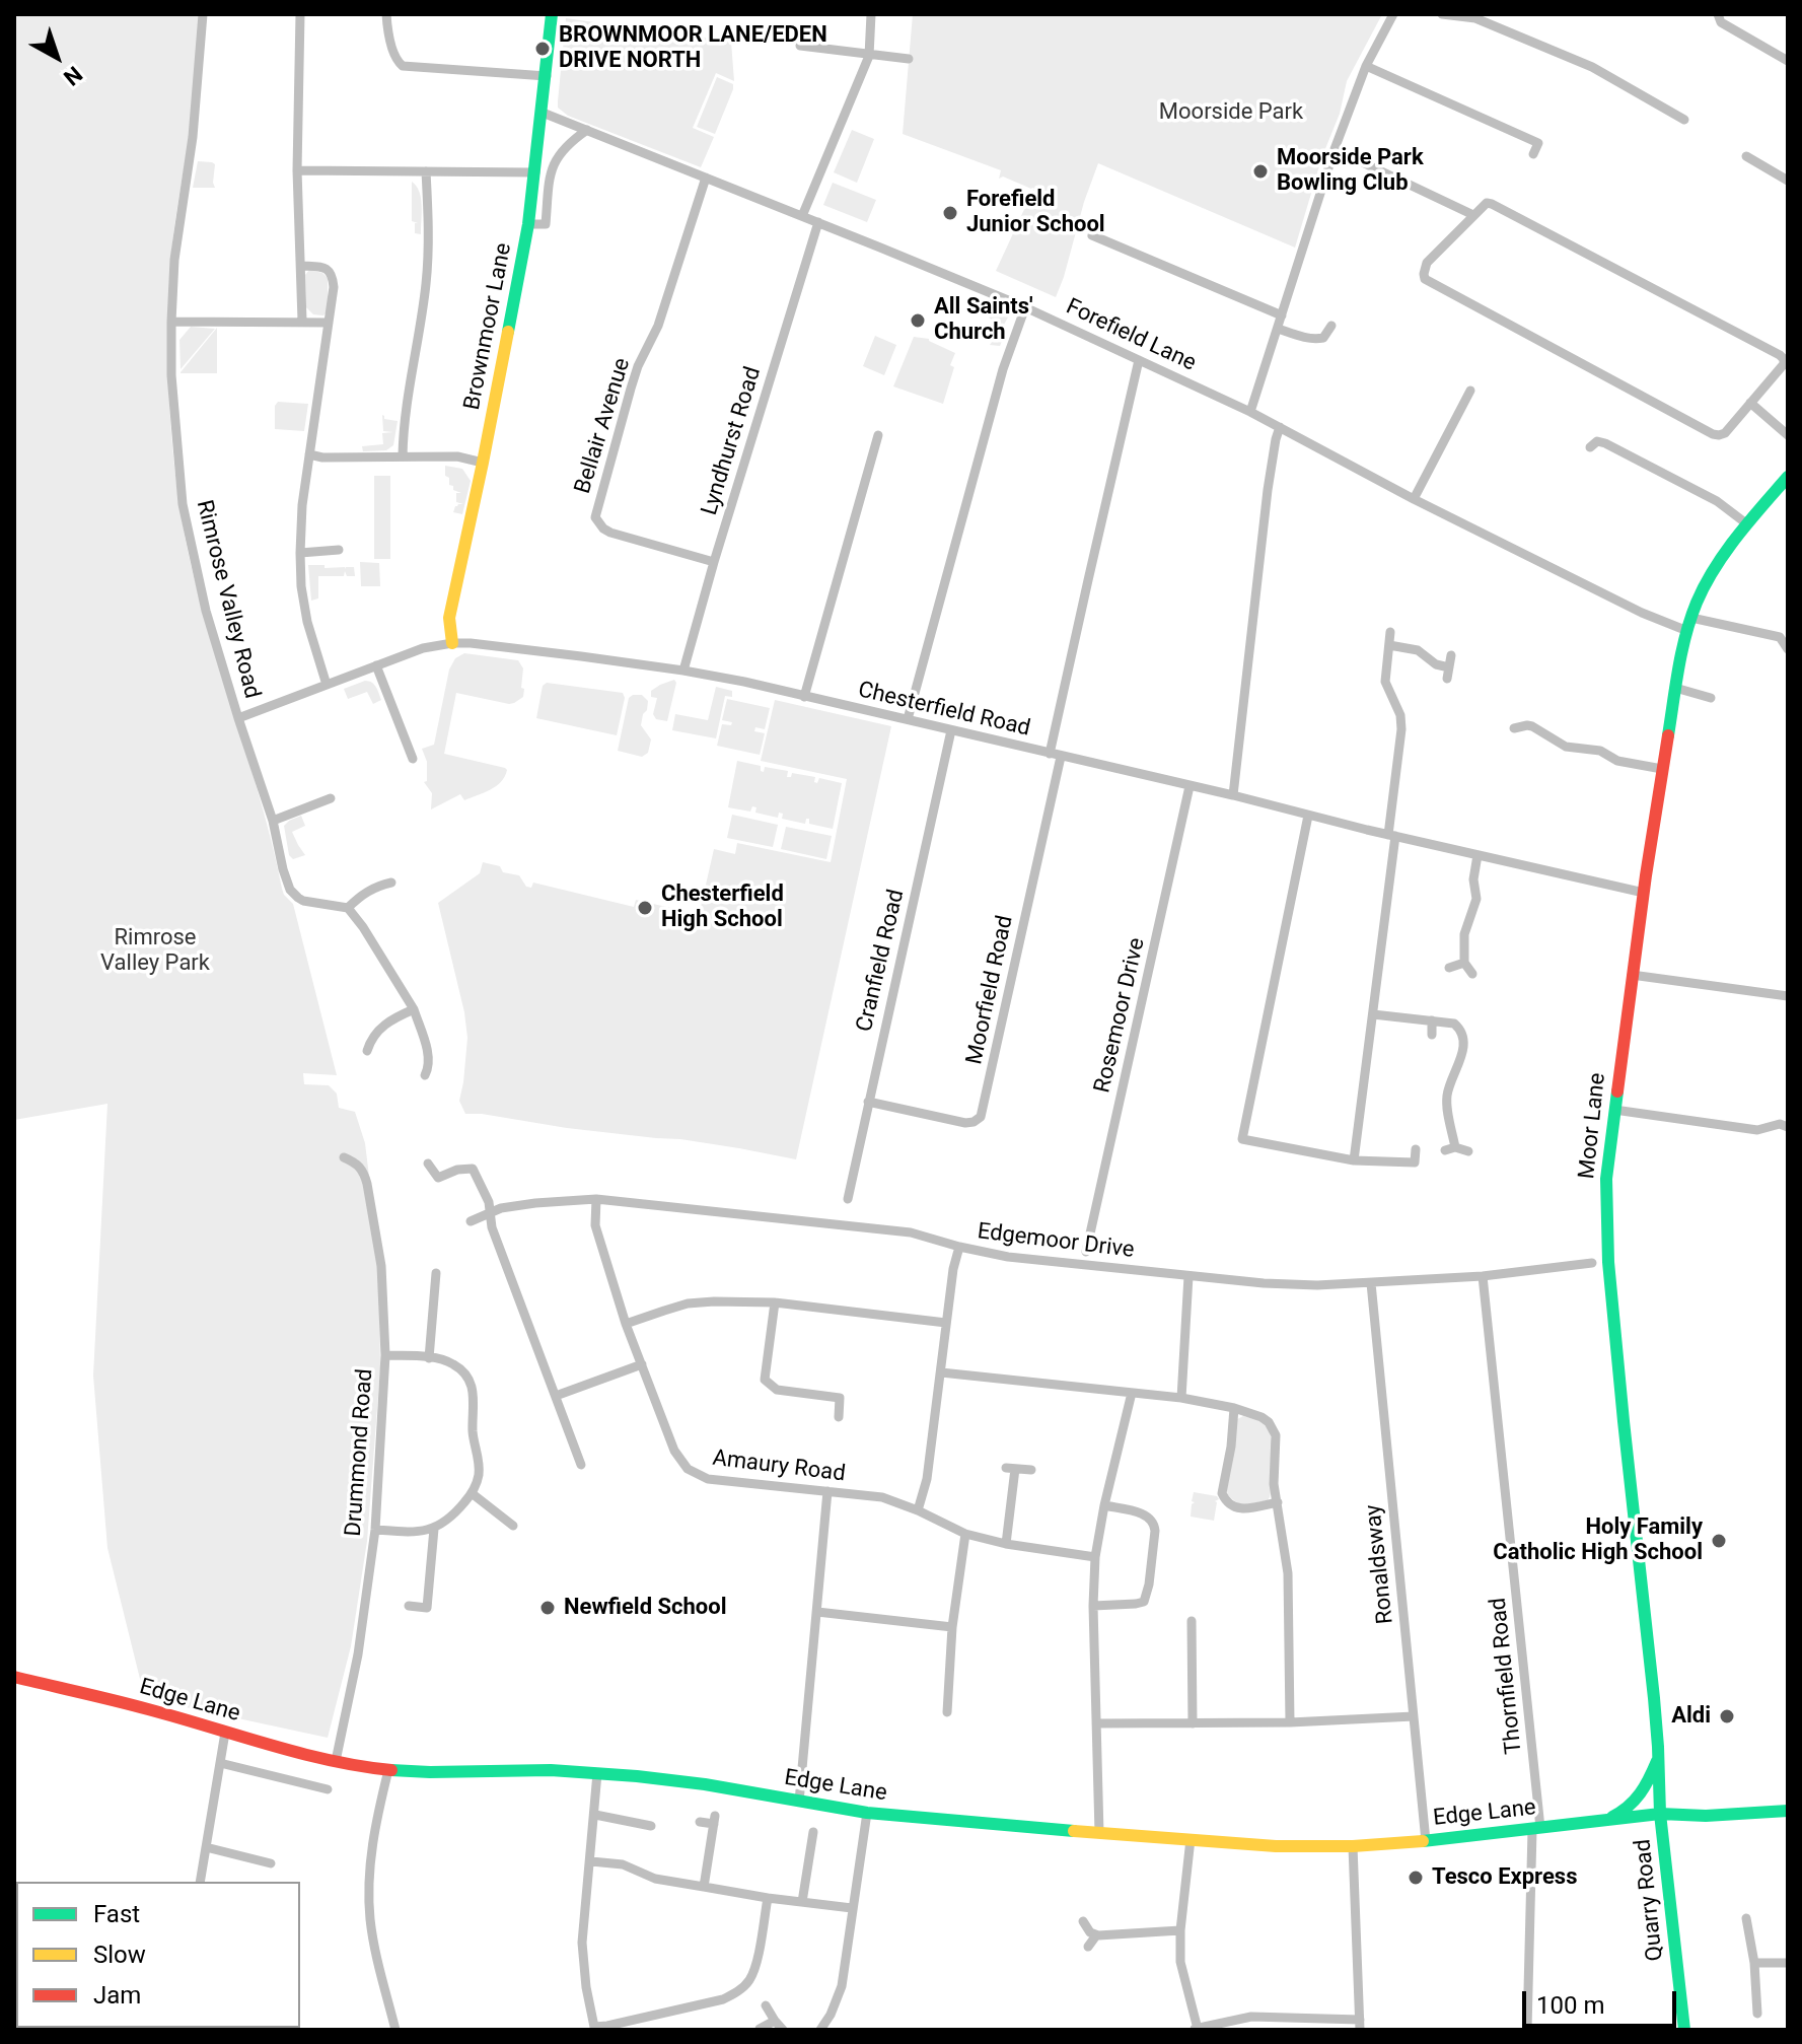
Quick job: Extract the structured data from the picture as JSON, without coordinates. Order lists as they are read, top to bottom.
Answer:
{
  "streets": {
    "main road": [
      "Brownmoor Lane",
      "Moor Lane",
      "Edge Lane",
      "Quarry Road"
    ],
    "street": [
      "Forefield Lane",
      "Bellair Avenue",
      "Lyndhurst Road",
      "Rimrose Valley Road",
      "Chesterfield Road",
      "Cranfield Road",
      "Moorfield Road",
      "Rosemoor Drive",
      "Edgemoor Drive",
      "Drummond Road",
      "Amaury Road",
      "Ronaldsway",
      "Thornfield Road"
    ]
  },
  "crossings": [
    ["Brownmoor Lane", "Forefield Lane"],
    ["Brownmoor Lane", "Chesterfield Road"],
    ["Forefield Lane", "Bellair Avenue"],
    ["Forefield Lane", "Lyndhurst Road"],
    ["Forefield Lane", "Moor Lane"],
    ["Bellair Avenue", "Lyndhurst Road"],
    ["Lyndhurst Road", "Chesterfield Road"],
    ["Rimrose Valley Road", "Chesterfield Road"],
    ["Chesterfield Road", "Cranfield Road"],
    ["Chesterfield Road", "Moorfield Road"],
    ["Chesterfield Road", "Rosemoor Drive"],
    ["Chesterfield Road", "Moor Lane"],
    ["Cranfield Road", "Moorfield Road"],
    ["Moor Lane", "Edge Lane"],
    ["Moor Lane", "Quarry Road"],
    ["Edgemoor Drive", "Amaury Road"],
    ["Edgemoor Drive", "Ronaldsway"],
    ["Edgemoor Drive", "Thornfield Road"],
    ["Drummond Road", "Edge Lane"],
    ["Ronaldsway", "Edge Lane"],
    ["Thornfield Road", "Edge Lane"],
    ["Edge Lane", "Quarry Road"]
  ],
  "parks": ["Moorside Park", "Rimrose Valley Park"],
  "places": [
    "BROWNMOOR LANE/EDEN DRIVE NORTH",
    "Moorside Park Bowling Club",
    "Forefield Junior School",
    "All Saints' Church",
    "Chesterfield High School",
    "Holy Family Catholic High School",
    "Newfield School",
    "Aldi",
    "Tesco Express"
  ],
  "legend": ["Fast", "Slow", "Jam"],
  "scale_bar": "100 m",
  "north": "bottom right"
}
